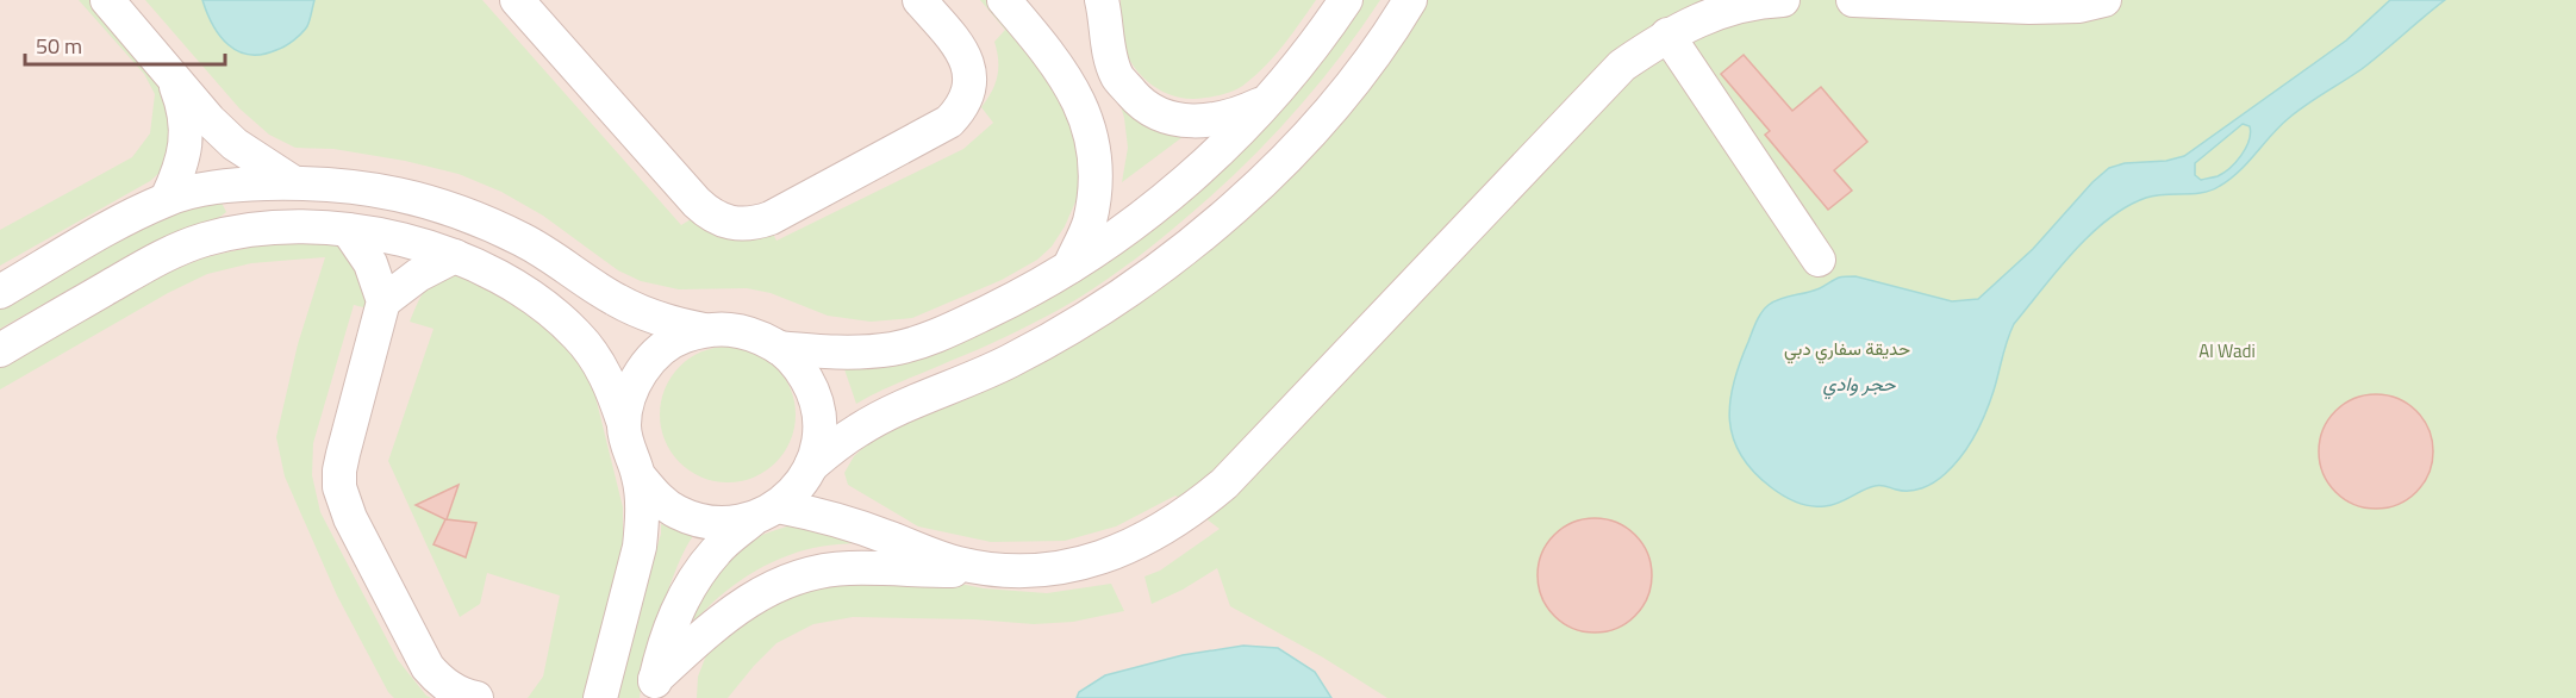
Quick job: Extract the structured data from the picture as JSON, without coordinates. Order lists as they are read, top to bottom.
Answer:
{
  "water": ["حجر وادي"],
  "parks": ["حديقة سفاري دبي", "Al Wadi"],
  "scale_bar": "50 m"
}
